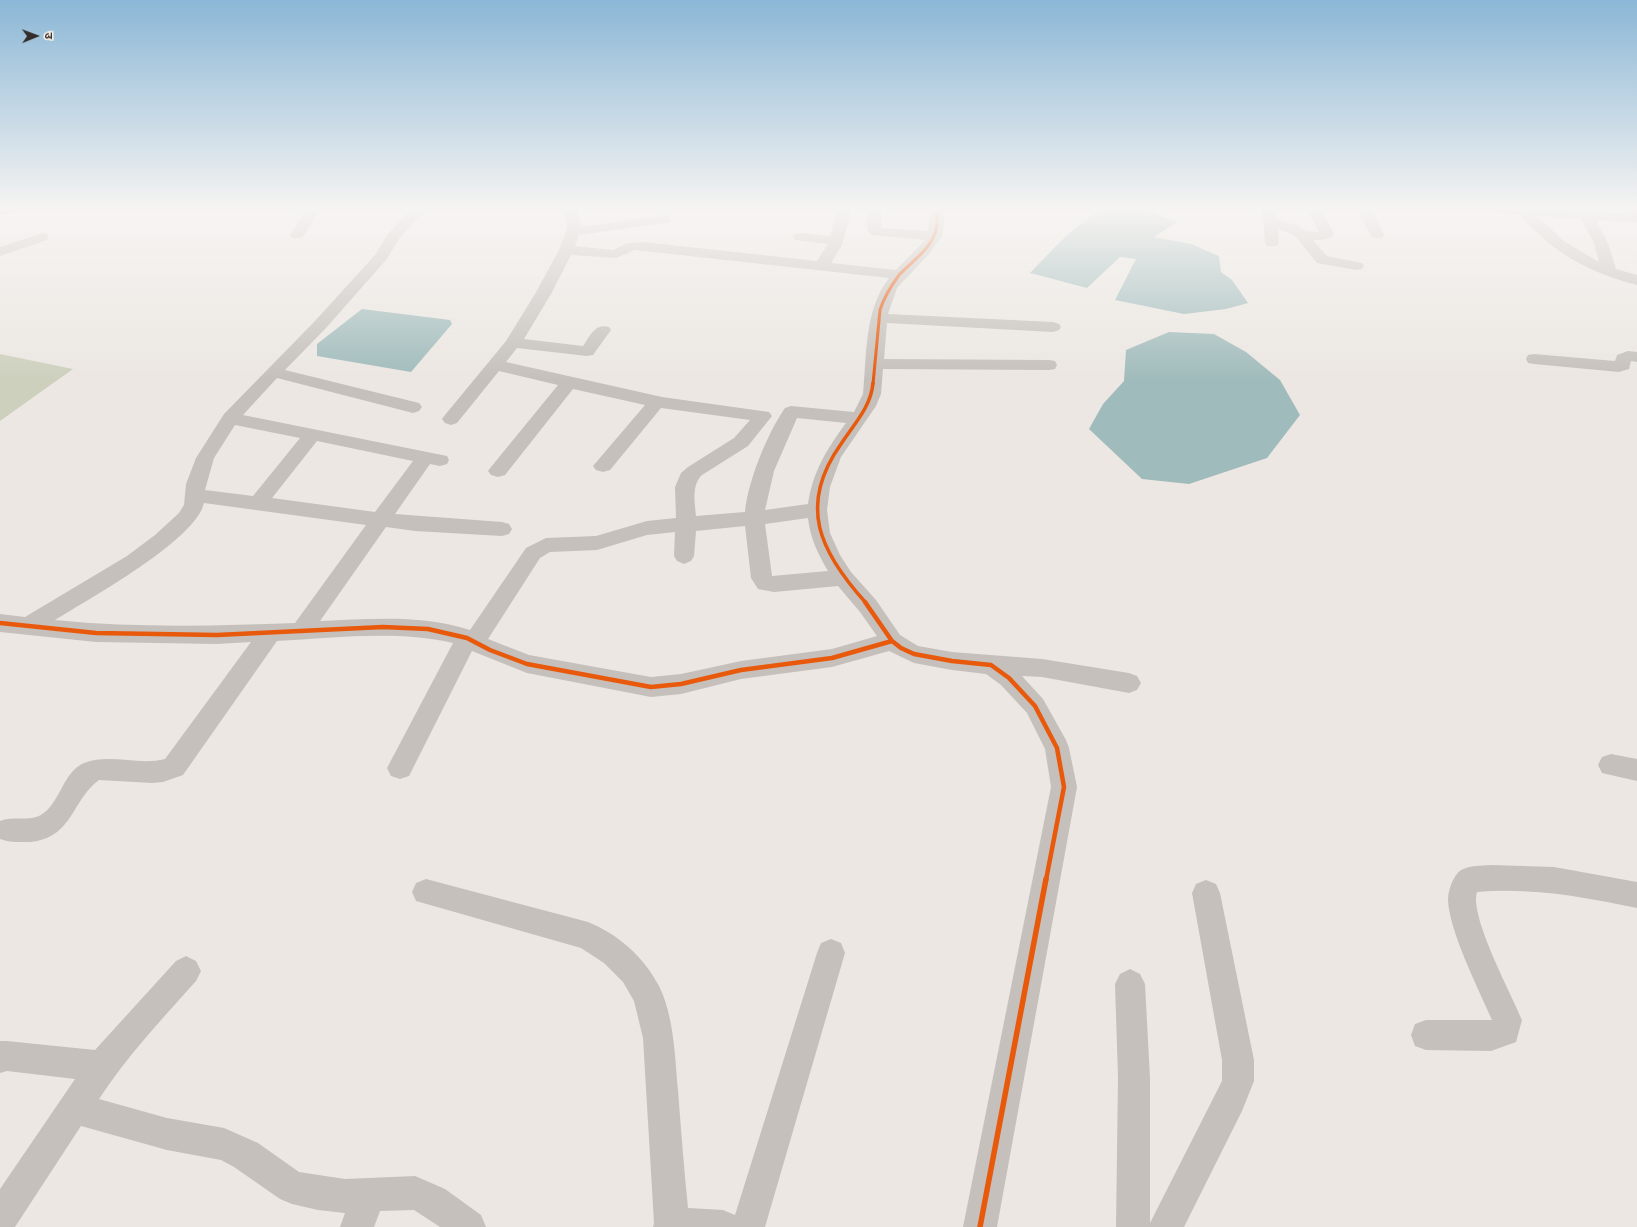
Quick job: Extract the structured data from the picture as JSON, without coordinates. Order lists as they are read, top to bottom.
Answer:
{
  "north": "right"
}
